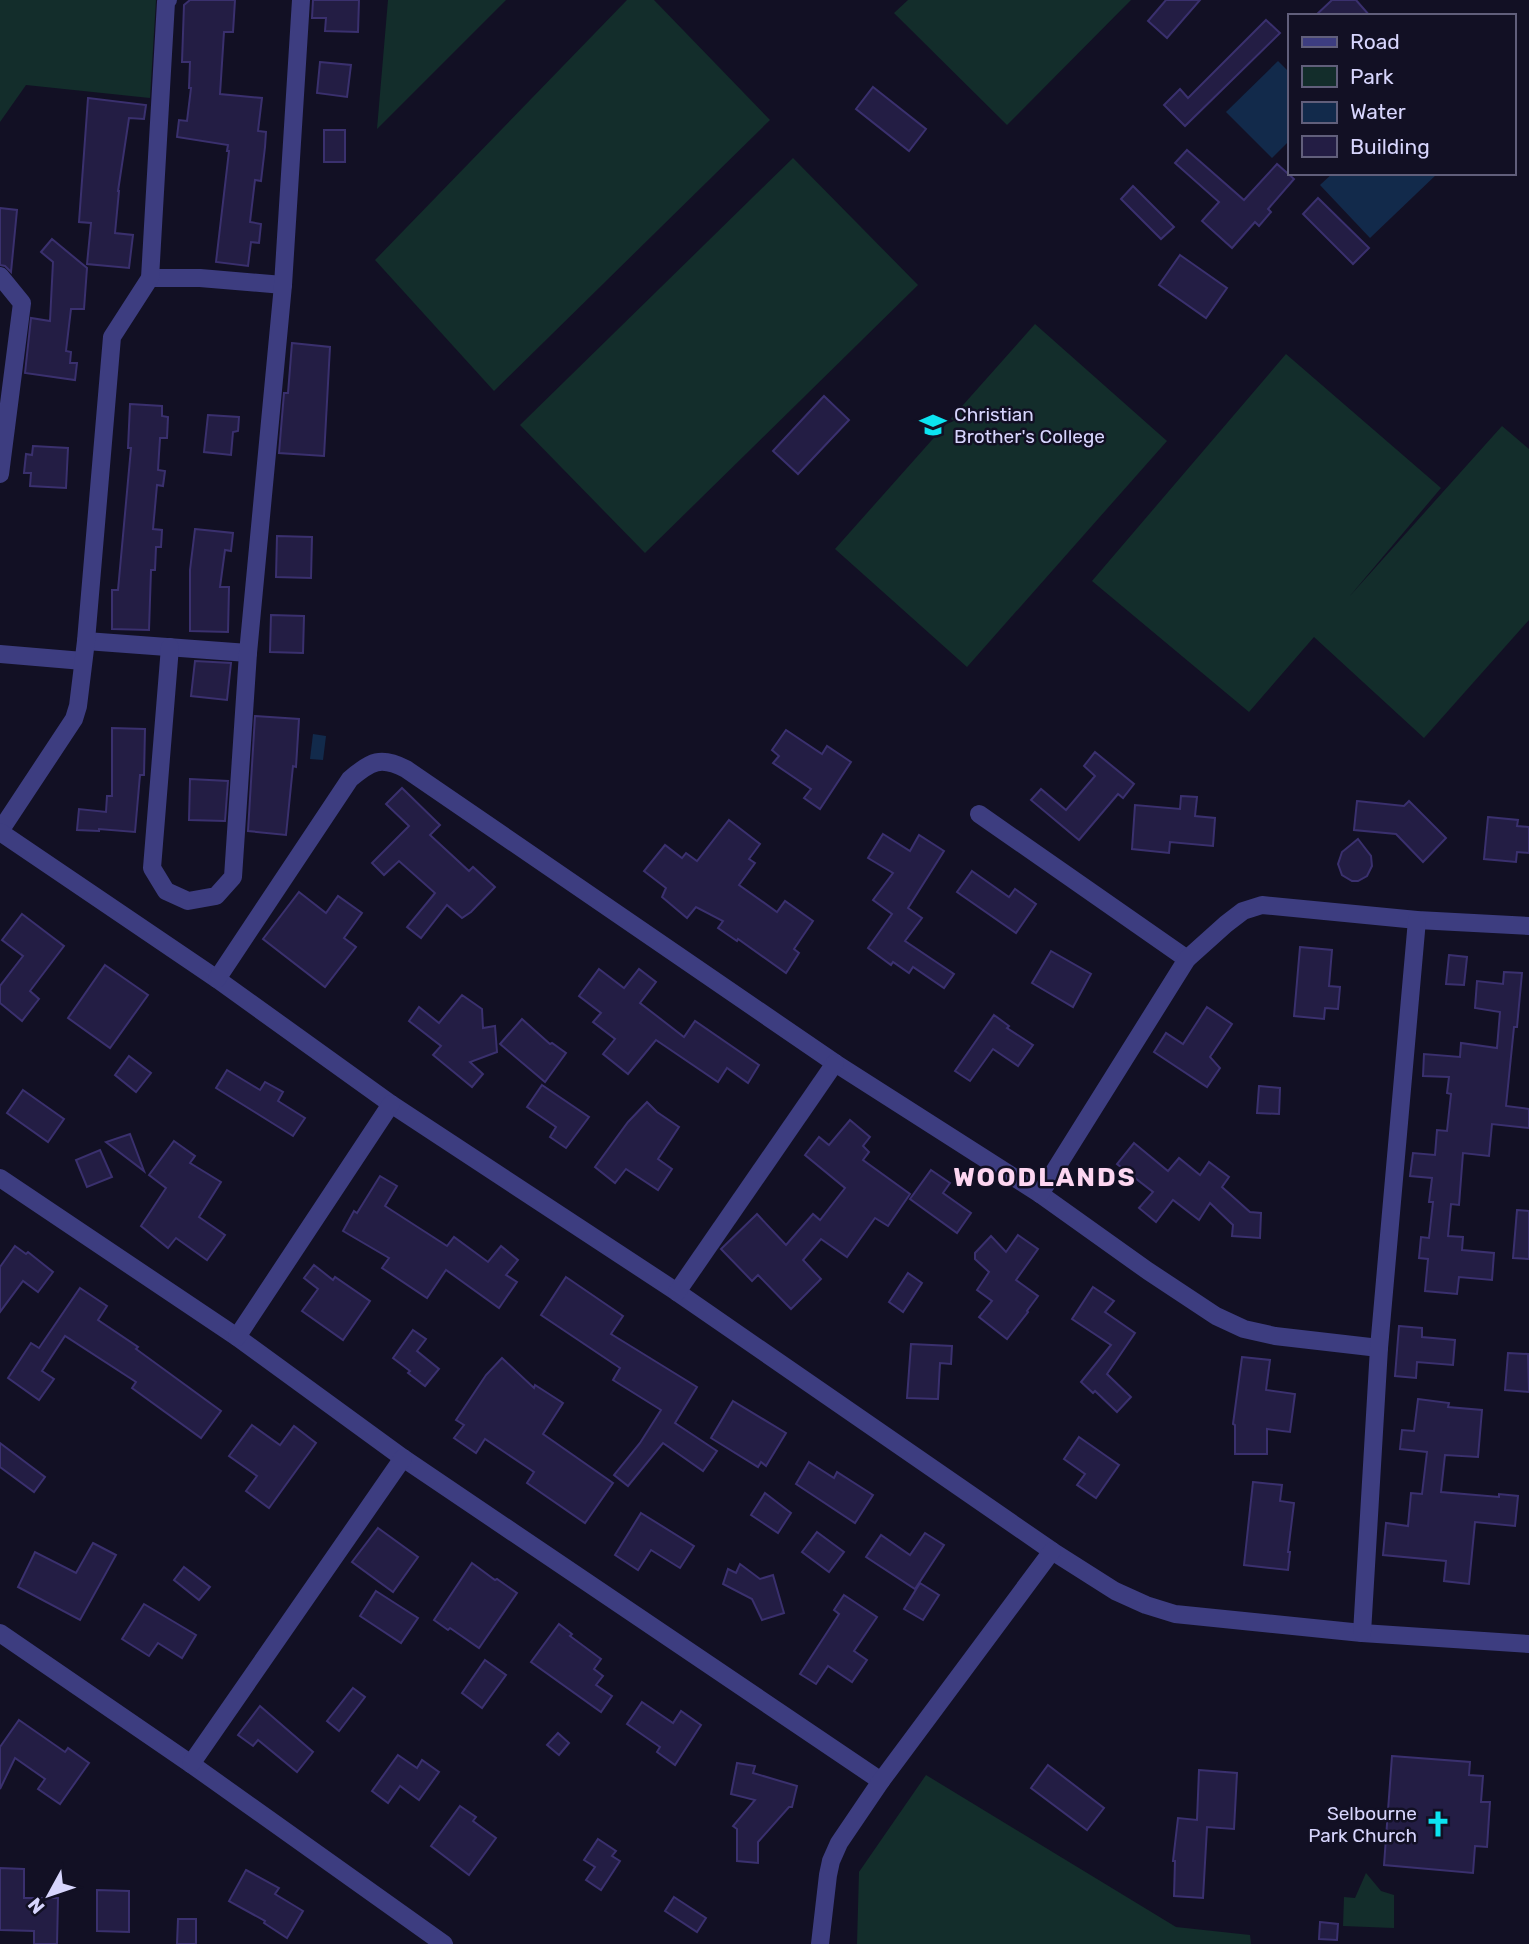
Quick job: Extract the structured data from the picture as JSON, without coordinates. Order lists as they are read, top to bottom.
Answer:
{
  "districts": ["WOODLANDS"],
  "places": {
    "school or university": ["Christian Brother's College"],
    "church": ["Selbourne Park Church"]
  },
  "legend": [
    "Road",
    "Park",
    "Water",
    "Building"
  ],
  "north": "bottom left"
}
